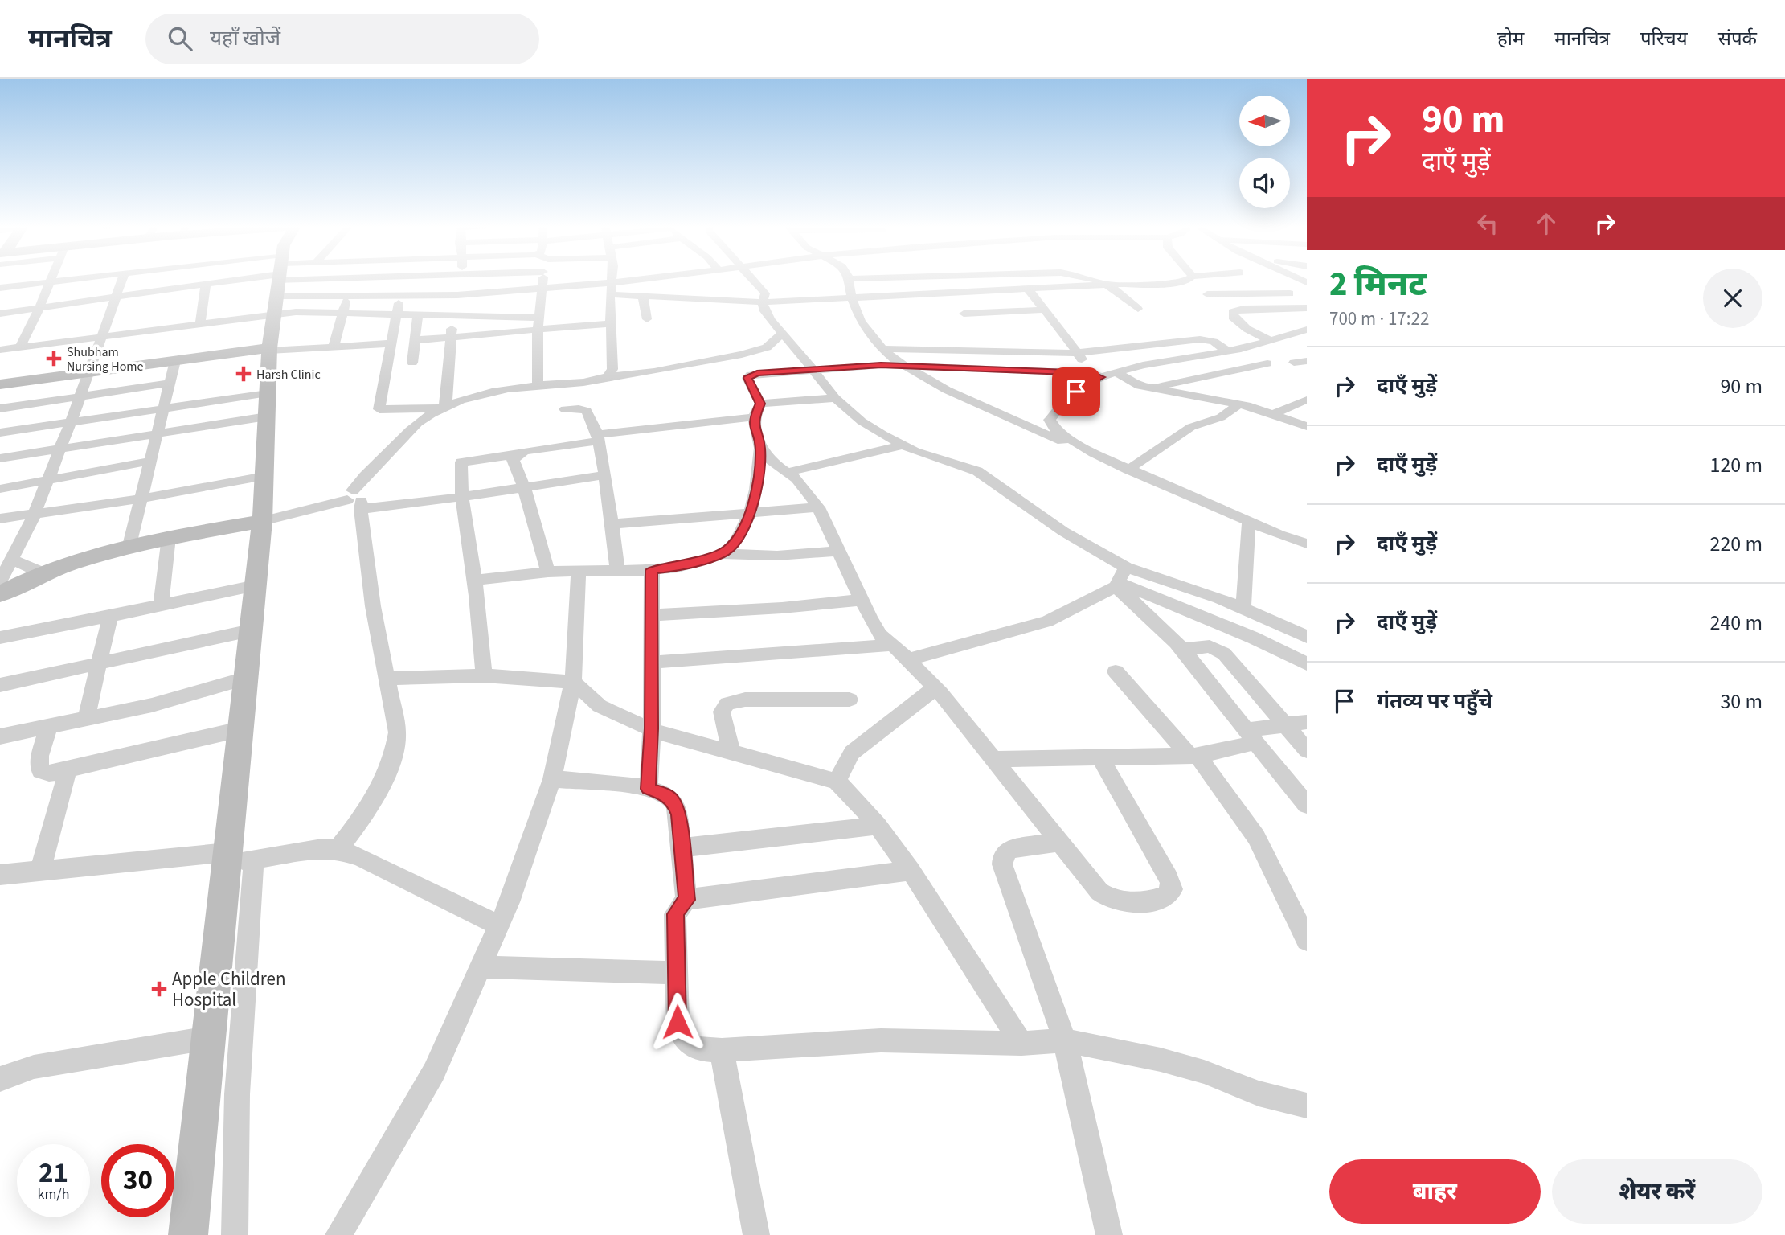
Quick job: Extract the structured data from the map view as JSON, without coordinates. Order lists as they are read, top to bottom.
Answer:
{
  "places": {
    "health": ["Shubham Nursing Home", "Harsh Clinic", "Apple Children Hospital"]
  },
  "north": "left",
  "page": {
    "header": "मानचित्र",
    "search": "यहाँ खोजें",
    "nav": [
      "होम",
      "मानचित्र",
      "परिचय",
      "संपर्क"
    ],
    "turn": ["90 m", "दाएँ मुड़ें"],
    "heading": ["2 मिनट", "700 m · 17:22"],
    "list": [
      {
        "name": "दाएँ मुड़ें",
        "value": "90 m"
      },
      {
        "name": "दाएँ मुड़ें",
        "value": "120 m"
      },
      {
        "name": "दाएँ मुड़ें",
        "value": "220 m"
      },
      {
        "name": "दाएँ मुड़ें",
        "value": "240 m"
      },
      {
        "name": "गंतव्य पर पहुँचे",
        "value": "30 m"
      }
    ],
    "speed": "21 km/h",
    "limit": "30",
    "buttons": ["बाहर", "शेयर करें"]
  }
}
